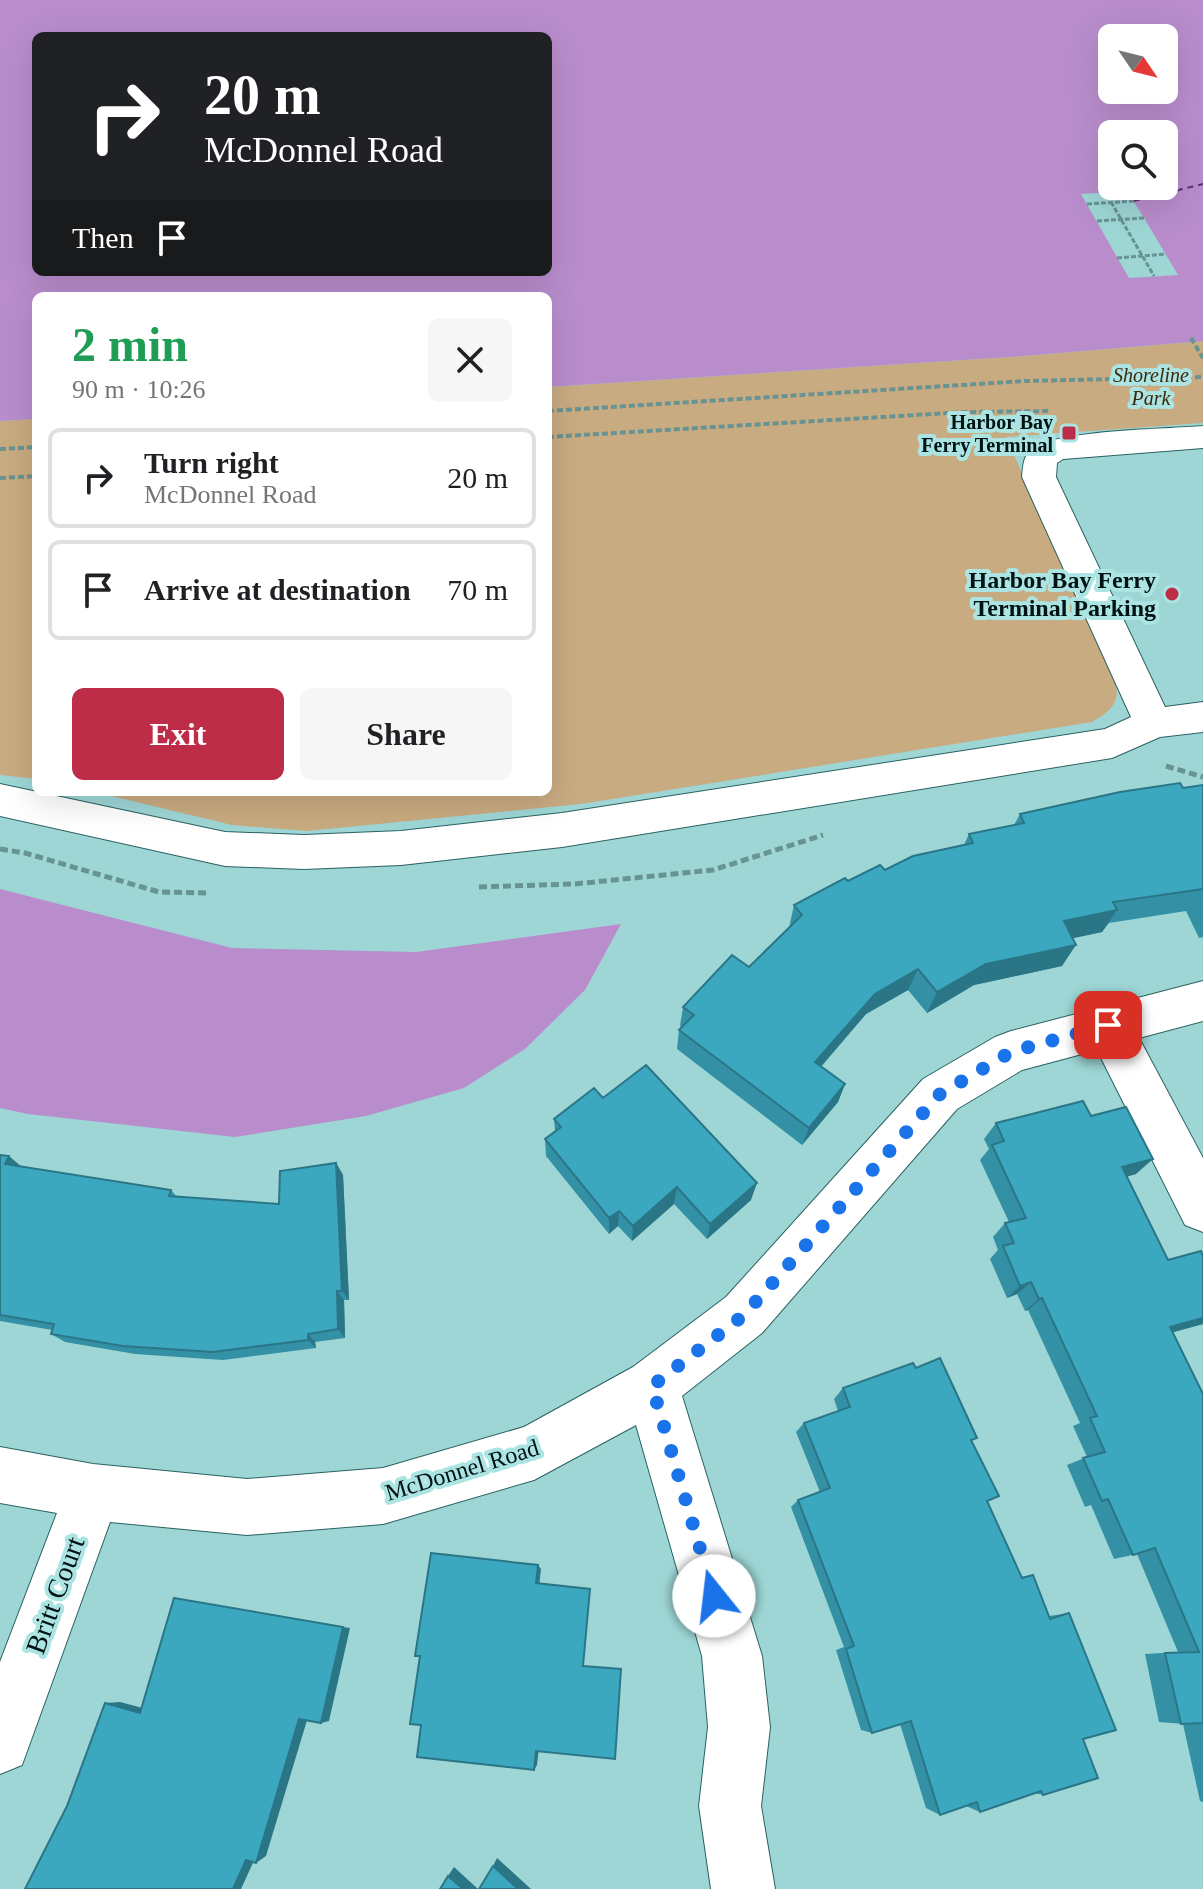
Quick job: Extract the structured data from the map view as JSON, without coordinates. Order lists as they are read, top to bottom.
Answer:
{
  "streets": {
    "street": ["McDonnel Road", "Britt Court"]
  },
  "crossings": [
    ["McDonnel Road", "Britt Court"]
  ],
  "parks": ["Shoreline Park"],
  "places": {
    "transit": ["Harbor Bay Ferry Terminal"],
    "other": ["Harbor Bay Ferry Terminal Parking"]
  },
  "north": "bottom right",
  "page": {
    "turn": ["20 m", "McDonnel Road"],
    "then": "Then",
    "heading": ["2 min", "90 m · 10:26"],
    "list": [
      {
        "name": "Turn right",
        "note": "McDonnel Road",
        "value": "20 m"
      },
      {
        "name": "Arrive at destination",
        "value": "70 m"
      }
    ],
    "buttons": ["Exit", "Share"]
  }
}
